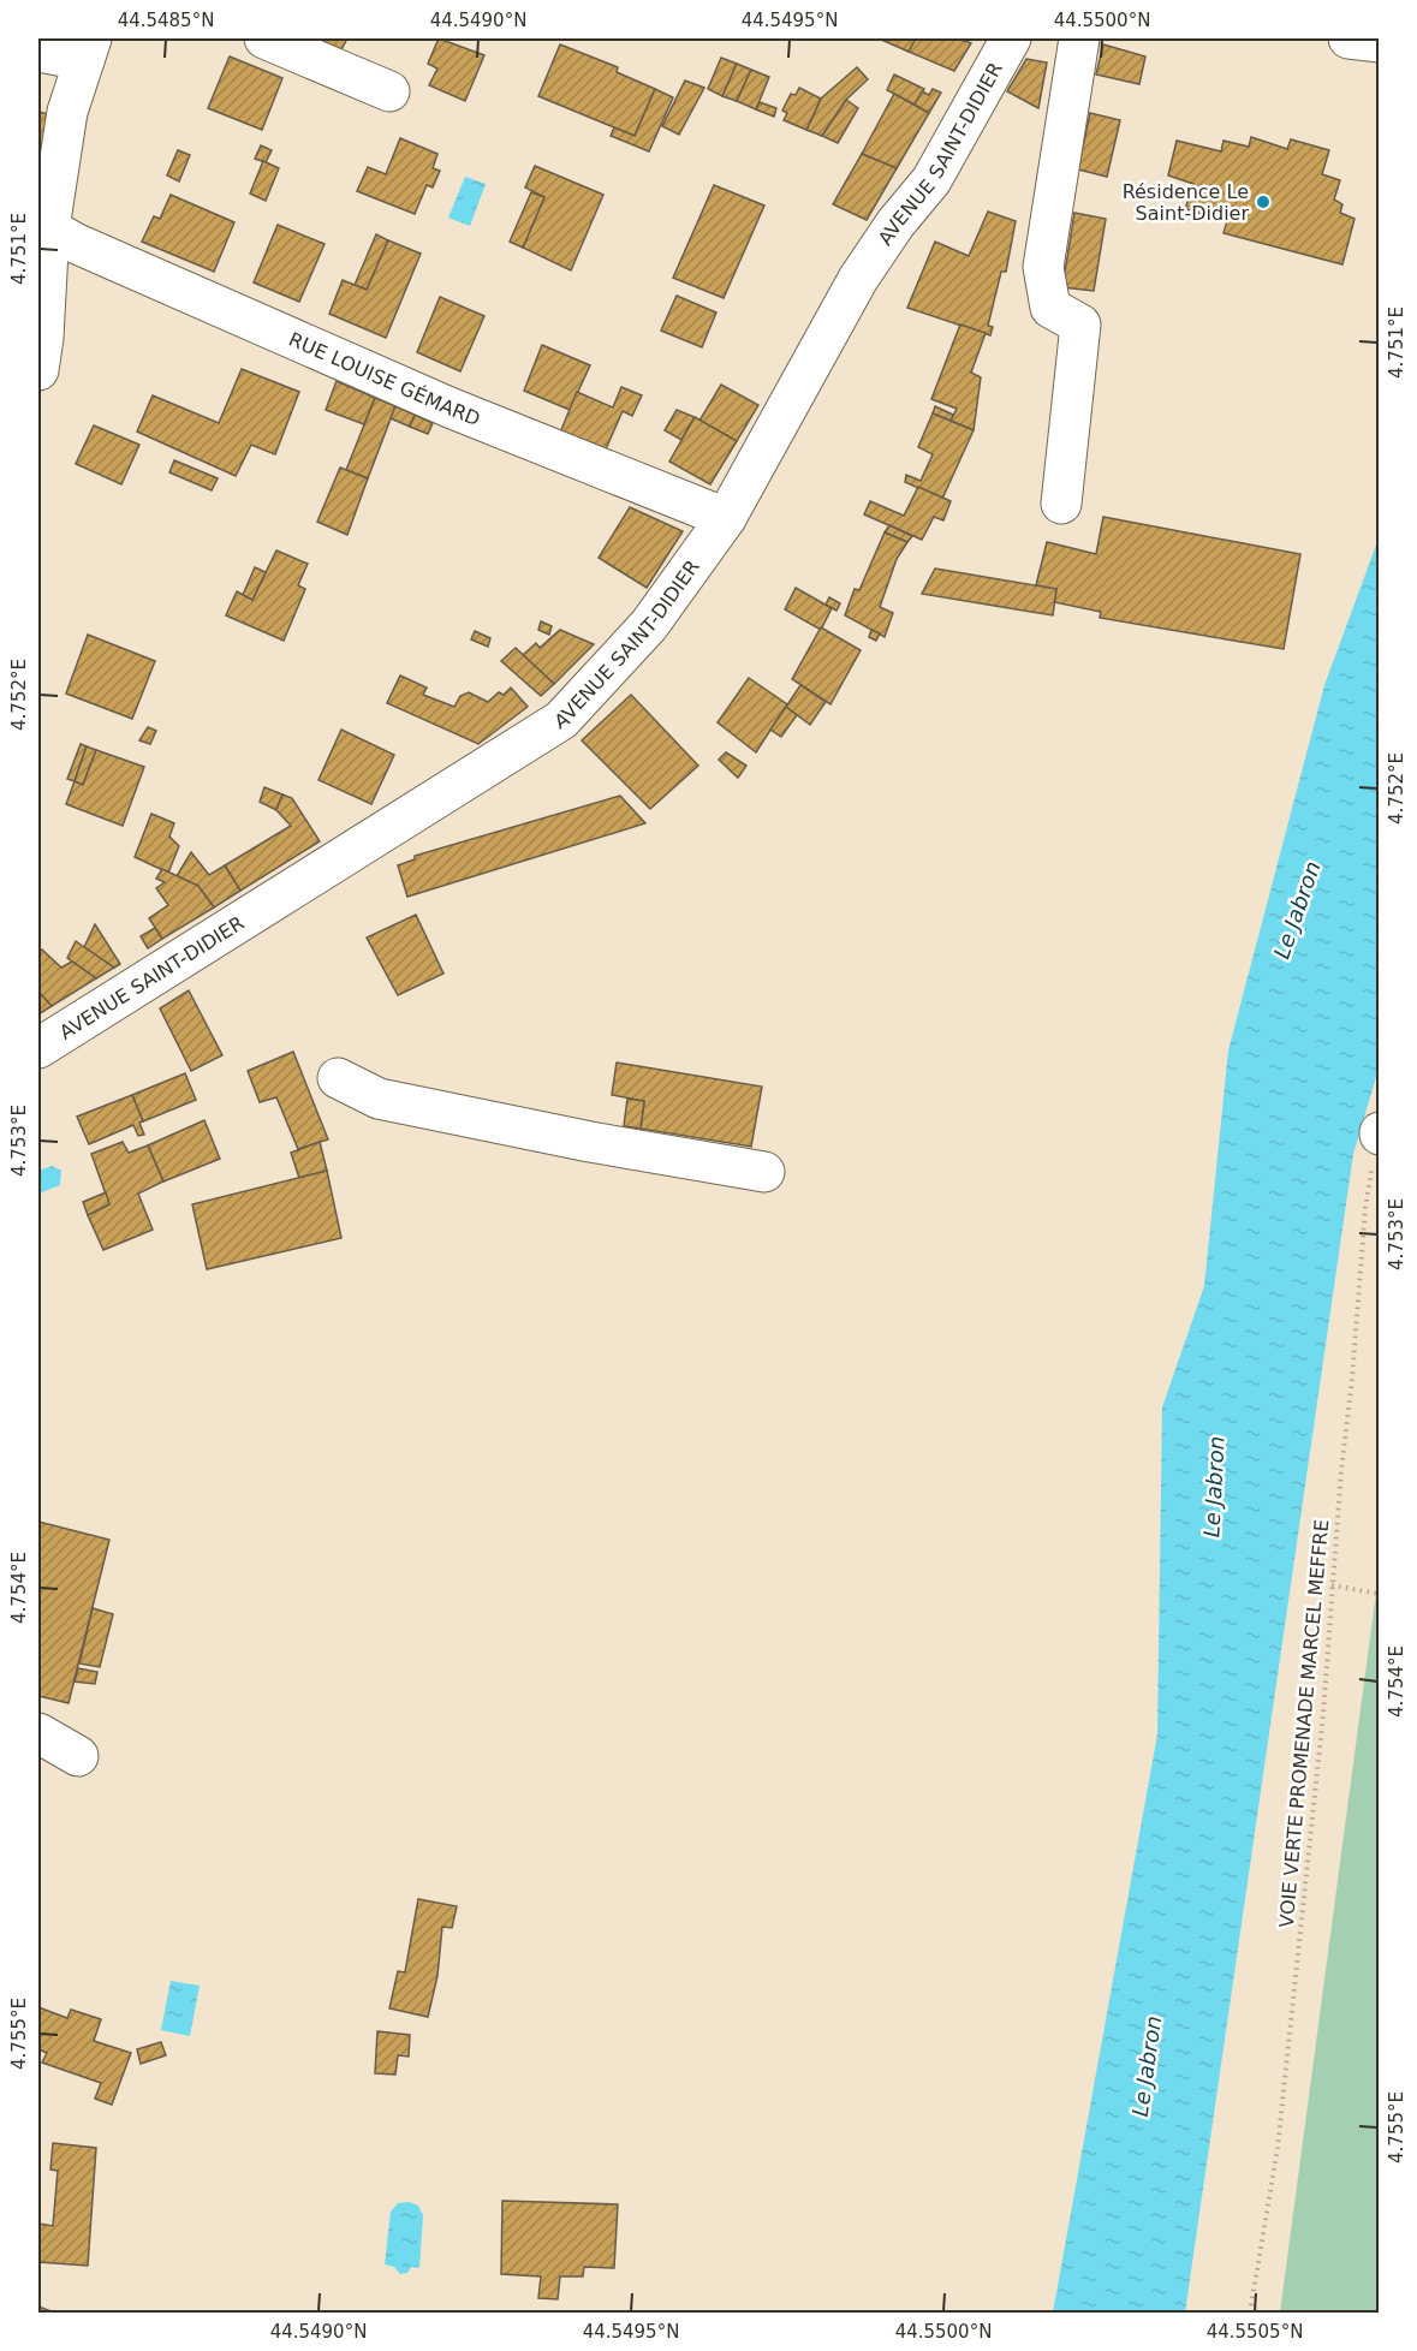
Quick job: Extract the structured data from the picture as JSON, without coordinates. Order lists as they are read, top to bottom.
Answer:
{
  "streets": {
    "street": ["AVENUE SAINT-DIDIER", "RUE LOUISE GÉMARD"],
    "path": ["VOIE VERTE PROMENADE MARCEL MEFFRE"]
  },
  "crossings": [
    ["AVENUE SAINT-DIDIER", "RUE LOUISE GÉMARD"]
  ],
  "water": ["Le Jabron"],
  "places": ["Résidence Le Saint-Didier"],
  "coordinates": [
    "44.5485°N",
    "44.5490°N",
    "44.5495°N",
    "44.5500°N",
    "4.751°E",
    "4.752°E",
    "4.753°E",
    "4.754°E",
    "4.755°E",
    "44.5505°N"
  ]
}
